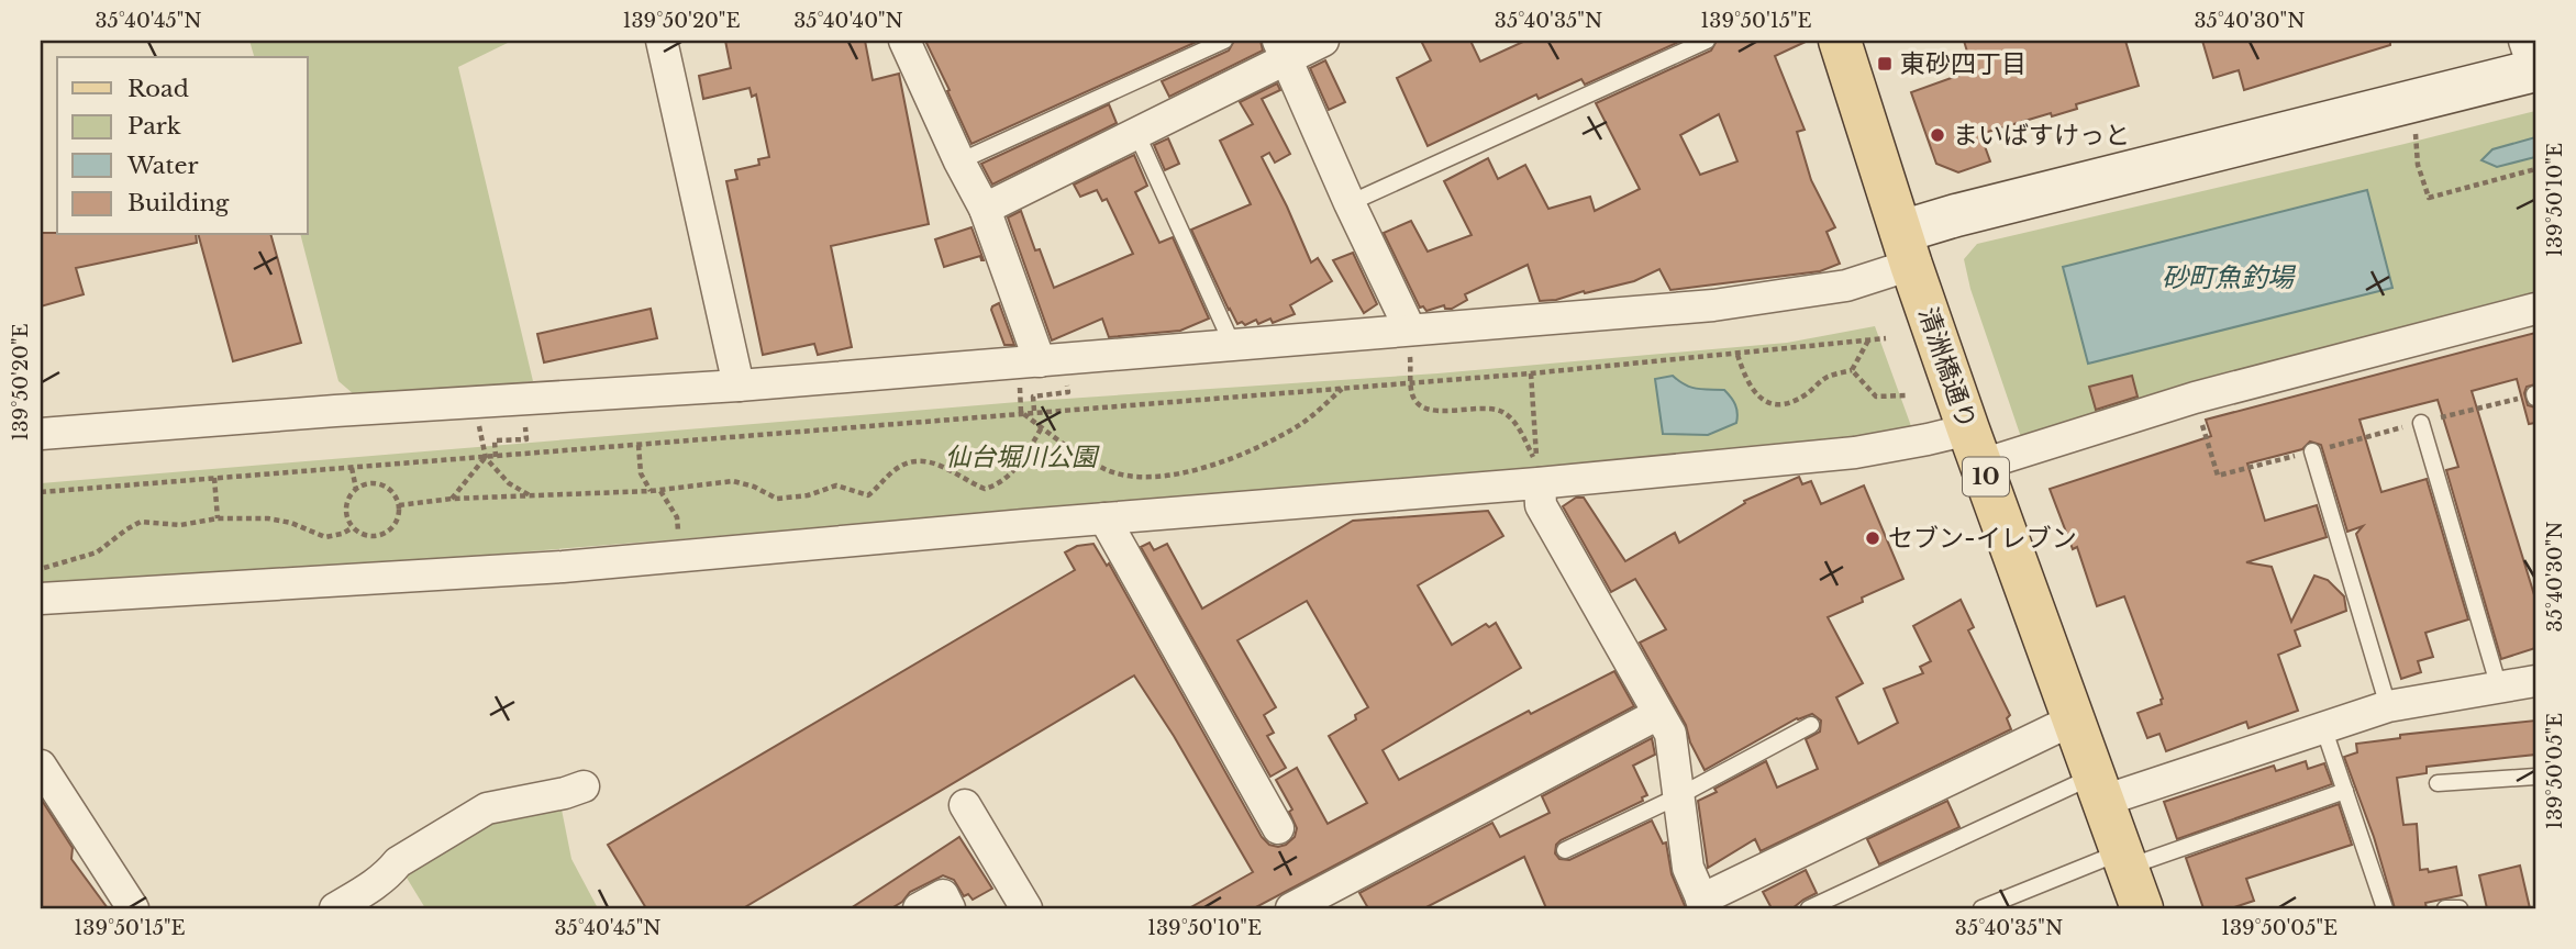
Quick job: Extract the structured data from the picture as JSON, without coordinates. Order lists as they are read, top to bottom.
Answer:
{
  "streets": {
    "main road": ["清洲橋通り", "10"]
  },
  "water": ["砂町魚釣場"],
  "parks": ["仙台堀川公園"],
  "places": {
    "transit": ["東砂四丁目"],
    "other": ["まいばすけっと", "セブン-イレブン"]
  },
  "legend": [
    "Road",
    "Park",
    "Water",
    "Building"
  ],
  "coordinates": [
    "35°40'45\"N",
    "139°50'20\"E",
    "35°40'40\"N",
    "35°40'35\"N",
    "139°50'15\"E",
    "35°40'30\"N",
    "139°50'10\"E",
    "139°50'05\"E"
  ]
}
